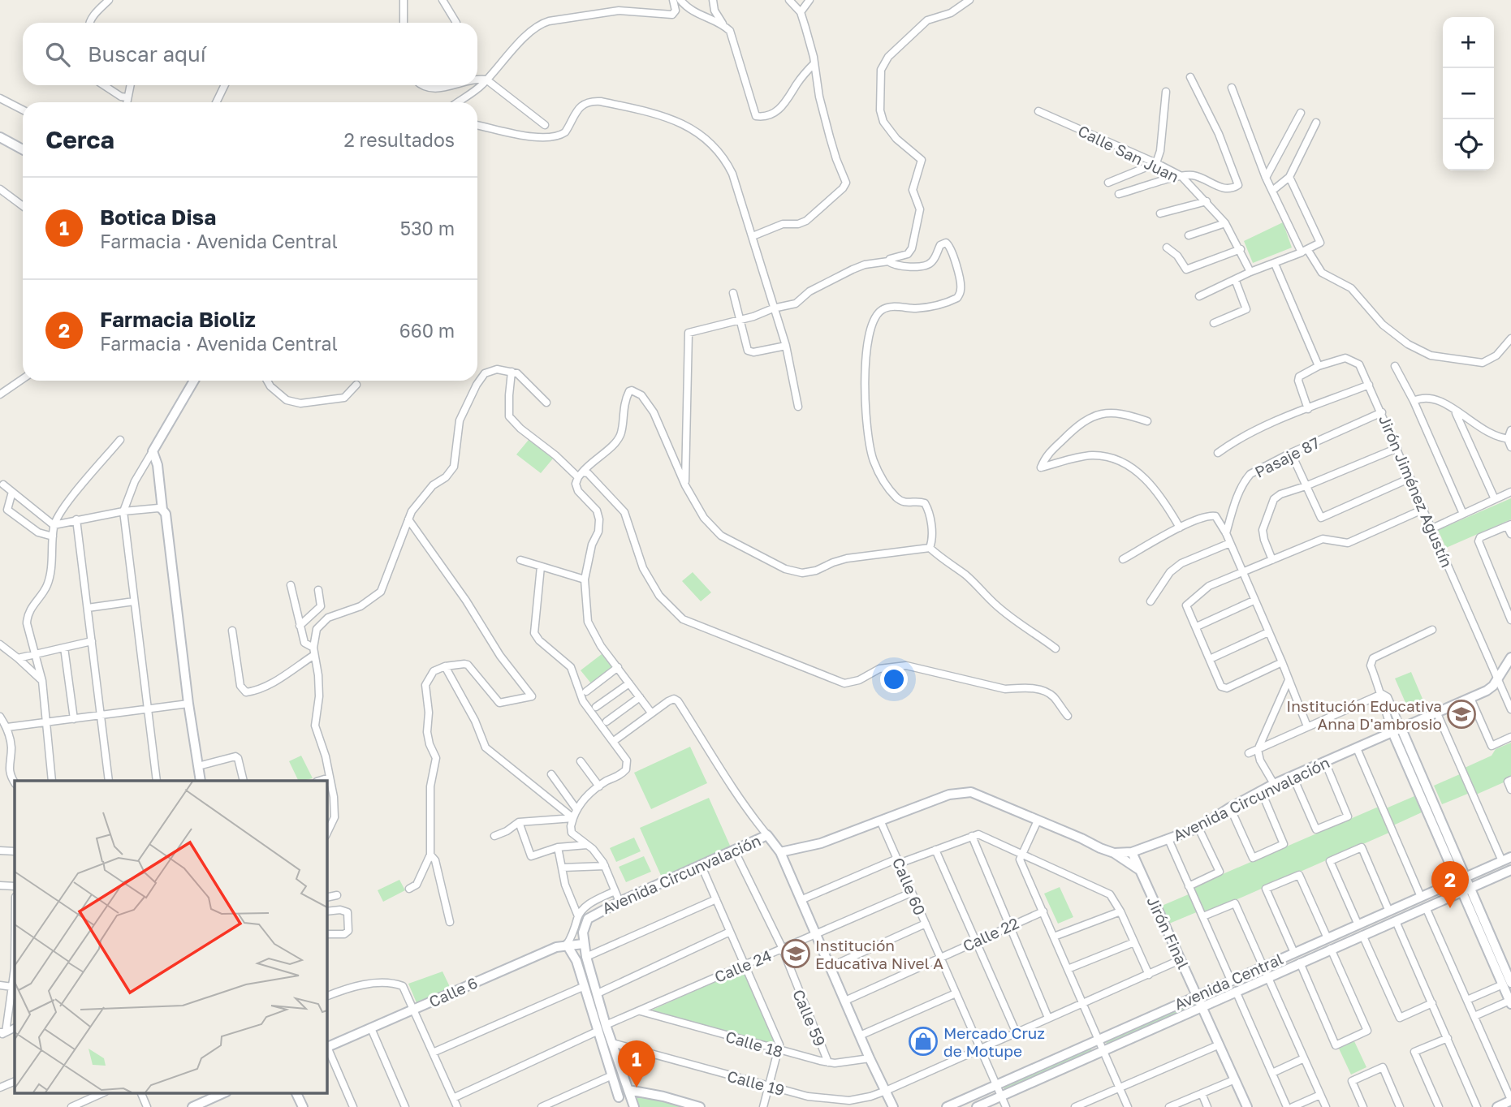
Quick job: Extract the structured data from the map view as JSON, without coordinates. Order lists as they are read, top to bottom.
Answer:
{
  "streets": {
    "street": [
      "Calle San Juan",
      "Pasaje 87",
      "Jirón Jiménez Agustín",
      "Avenida Circunvalación",
      "Calle 60",
      "Jirón Final",
      "Calle 22",
      "Calle 24",
      "Avenida Central",
      "Calle 6",
      "Calle 59",
      "Calle 18",
      "Calle 19"
    ]
  },
  "crossings": [
    ["Pasaje 87", "Jirón Jiménez Agustín"],
    ["Jirón Jiménez Agustín", "Avenida Circunvalación"],
    ["Avenida Circunvalación", "Calle 60"],
    ["Avenida Circunvalación", "Jirón Final"],
    ["Avenida Circunvalación", "Calle 6"],
    ["Avenida Circunvalación", "Calle 59"],
    ["Calle 60", "Calle 22"],
    ["Calle 60", "Calle 24"],
    ["Calle 60", "Avenida Central"],
    ["Calle 60", "Calle 19"],
    ["Jirón Final", "Avenida Central"],
    ["Jirón Final", "Calle 19"],
    ["Calle 24", "Calle 59"],
    ["Calle 24", "Calle 18"],
    ["Calle 59", "Calle 18"]
  ],
  "places": {
    "school or university": ["Institución Educativa Anna D'ambrosio", "Institución Educativa Nivel A"],
    "shop": ["Mercado Cruz de Motupe"]
  },
  "page": {
    "map_buttons": ["+", "−"],
    "search": "Buscar aquí",
    "heading": ["Cerca", "2 resultados"],
    "list": [
      {
        "mark": "1",
        "name": "Botica Disa",
        "note": "Farmacia · Avenida Central",
        "value": "530 m"
      },
      {
        "mark": "2",
        "name": "Farmacia Bioliz",
        "note": "Farmacia · Avenida Central",
        "value": "660 m"
      }
    ],
    "pins": ["2", "1"]
  }
}
